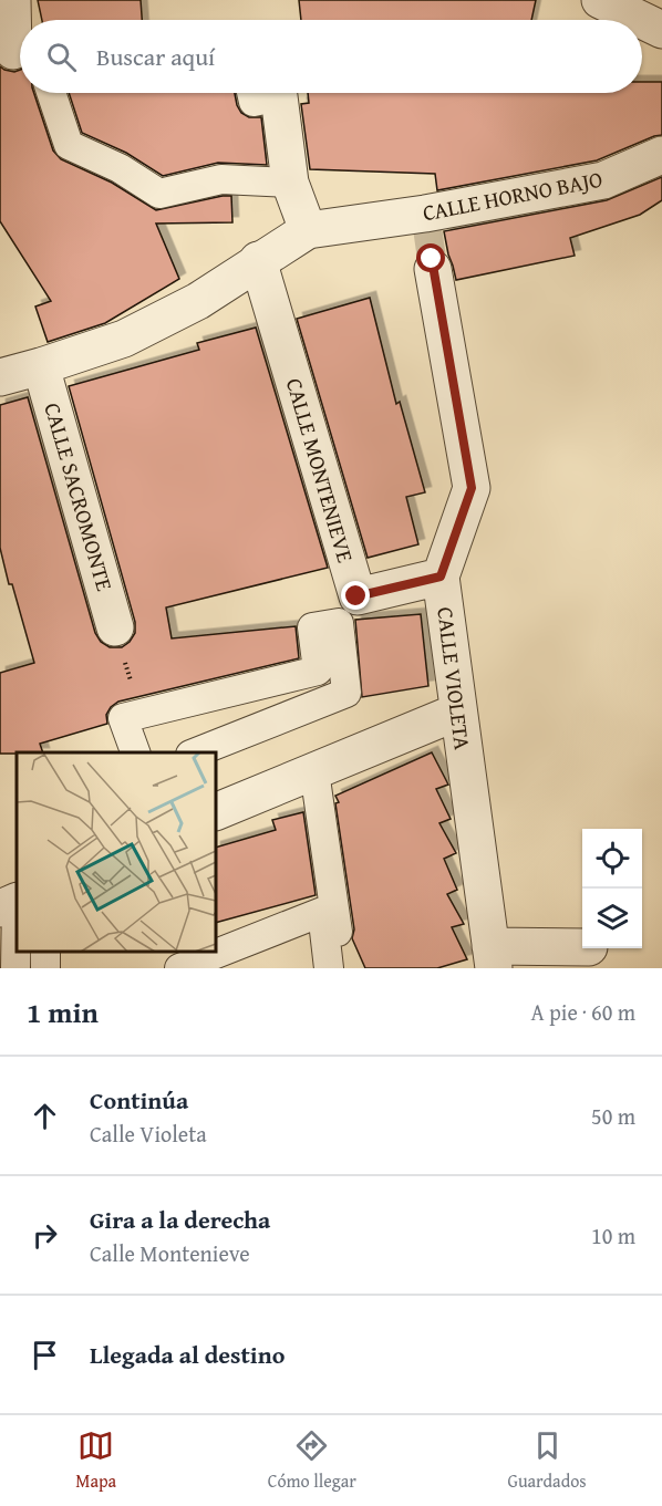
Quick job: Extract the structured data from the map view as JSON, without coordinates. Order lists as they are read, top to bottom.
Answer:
{
  "streets": {
    "street": [
      "CALLE HORNO BAJO",
      "CALLE MONTENIEVE",
      "CALLE SACROMONTE",
      "CALLE VIOLETA"
    ]
  },
  "crossings": [
    ["CALLE MONTENIEVE", "CALLE VIOLETA"]
  ],
  "page": {
    "search": "Buscar aquí",
    "heading": ["1 min", "A pie · 60 m"],
    "list": [
      ["Continúa", "Calle Violeta", "50 m"],
      ["Gira a la derecha", "Calle Montenieve", "10 m"],
      "Llegada al destino"
    ],
    "nav": ["Mapa", "Cómo llegar", "Guardados"]
  }
}
